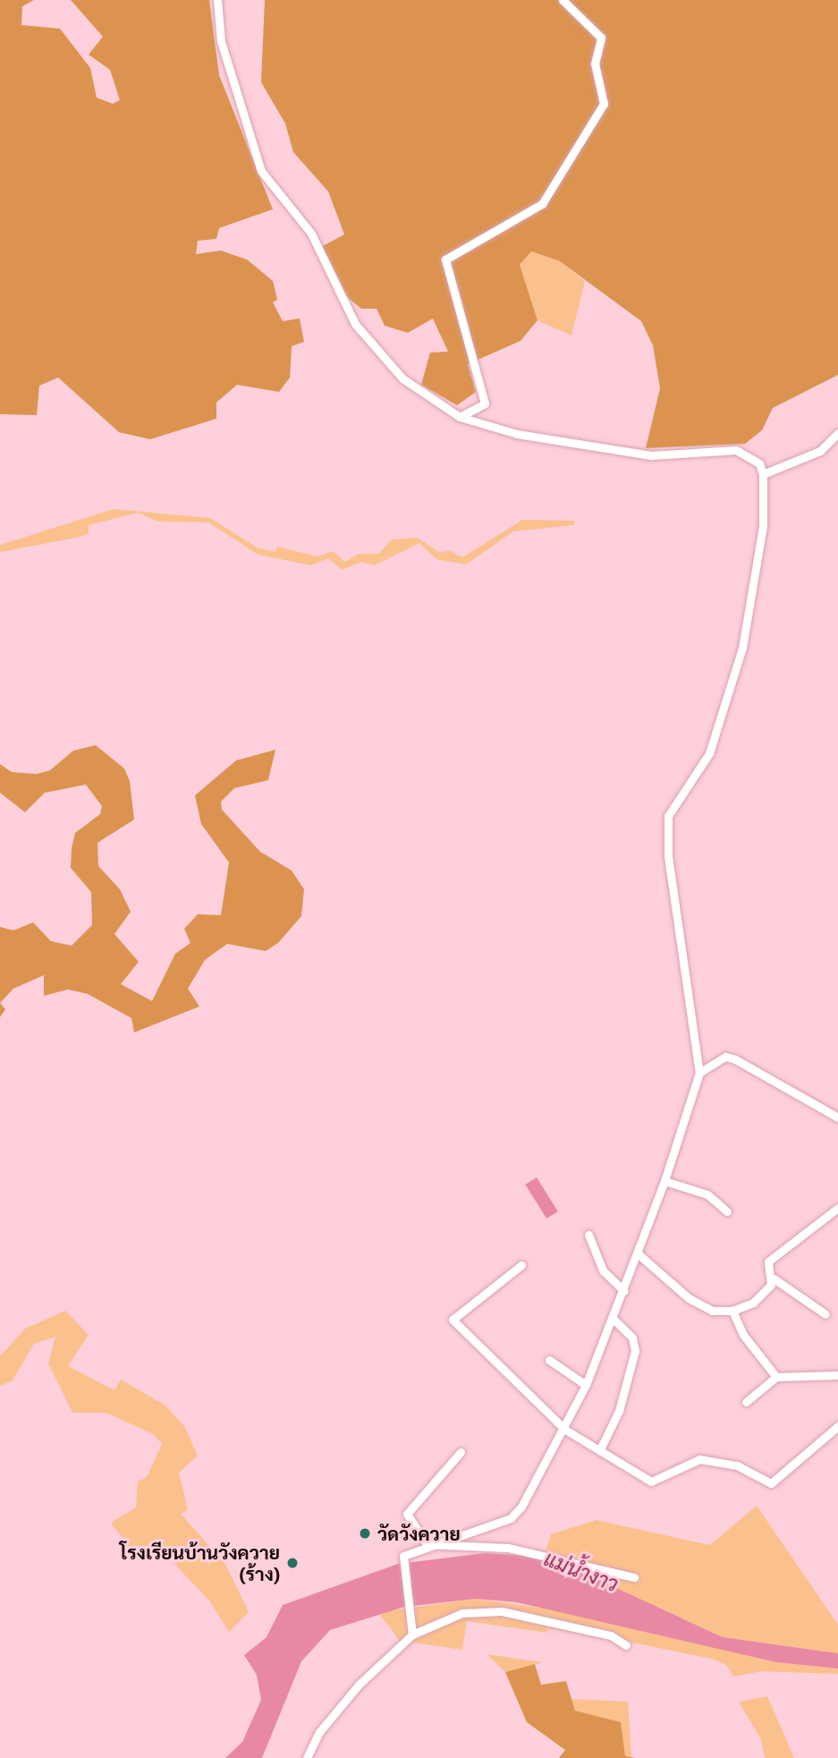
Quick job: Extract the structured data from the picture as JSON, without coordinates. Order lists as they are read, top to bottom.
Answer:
{
  "water": ["แม่น้ำงาว"],
  "places": ["วัดวังควาย", "โรงเรียนบ้านวังควาย (ร้าง)"]
}
